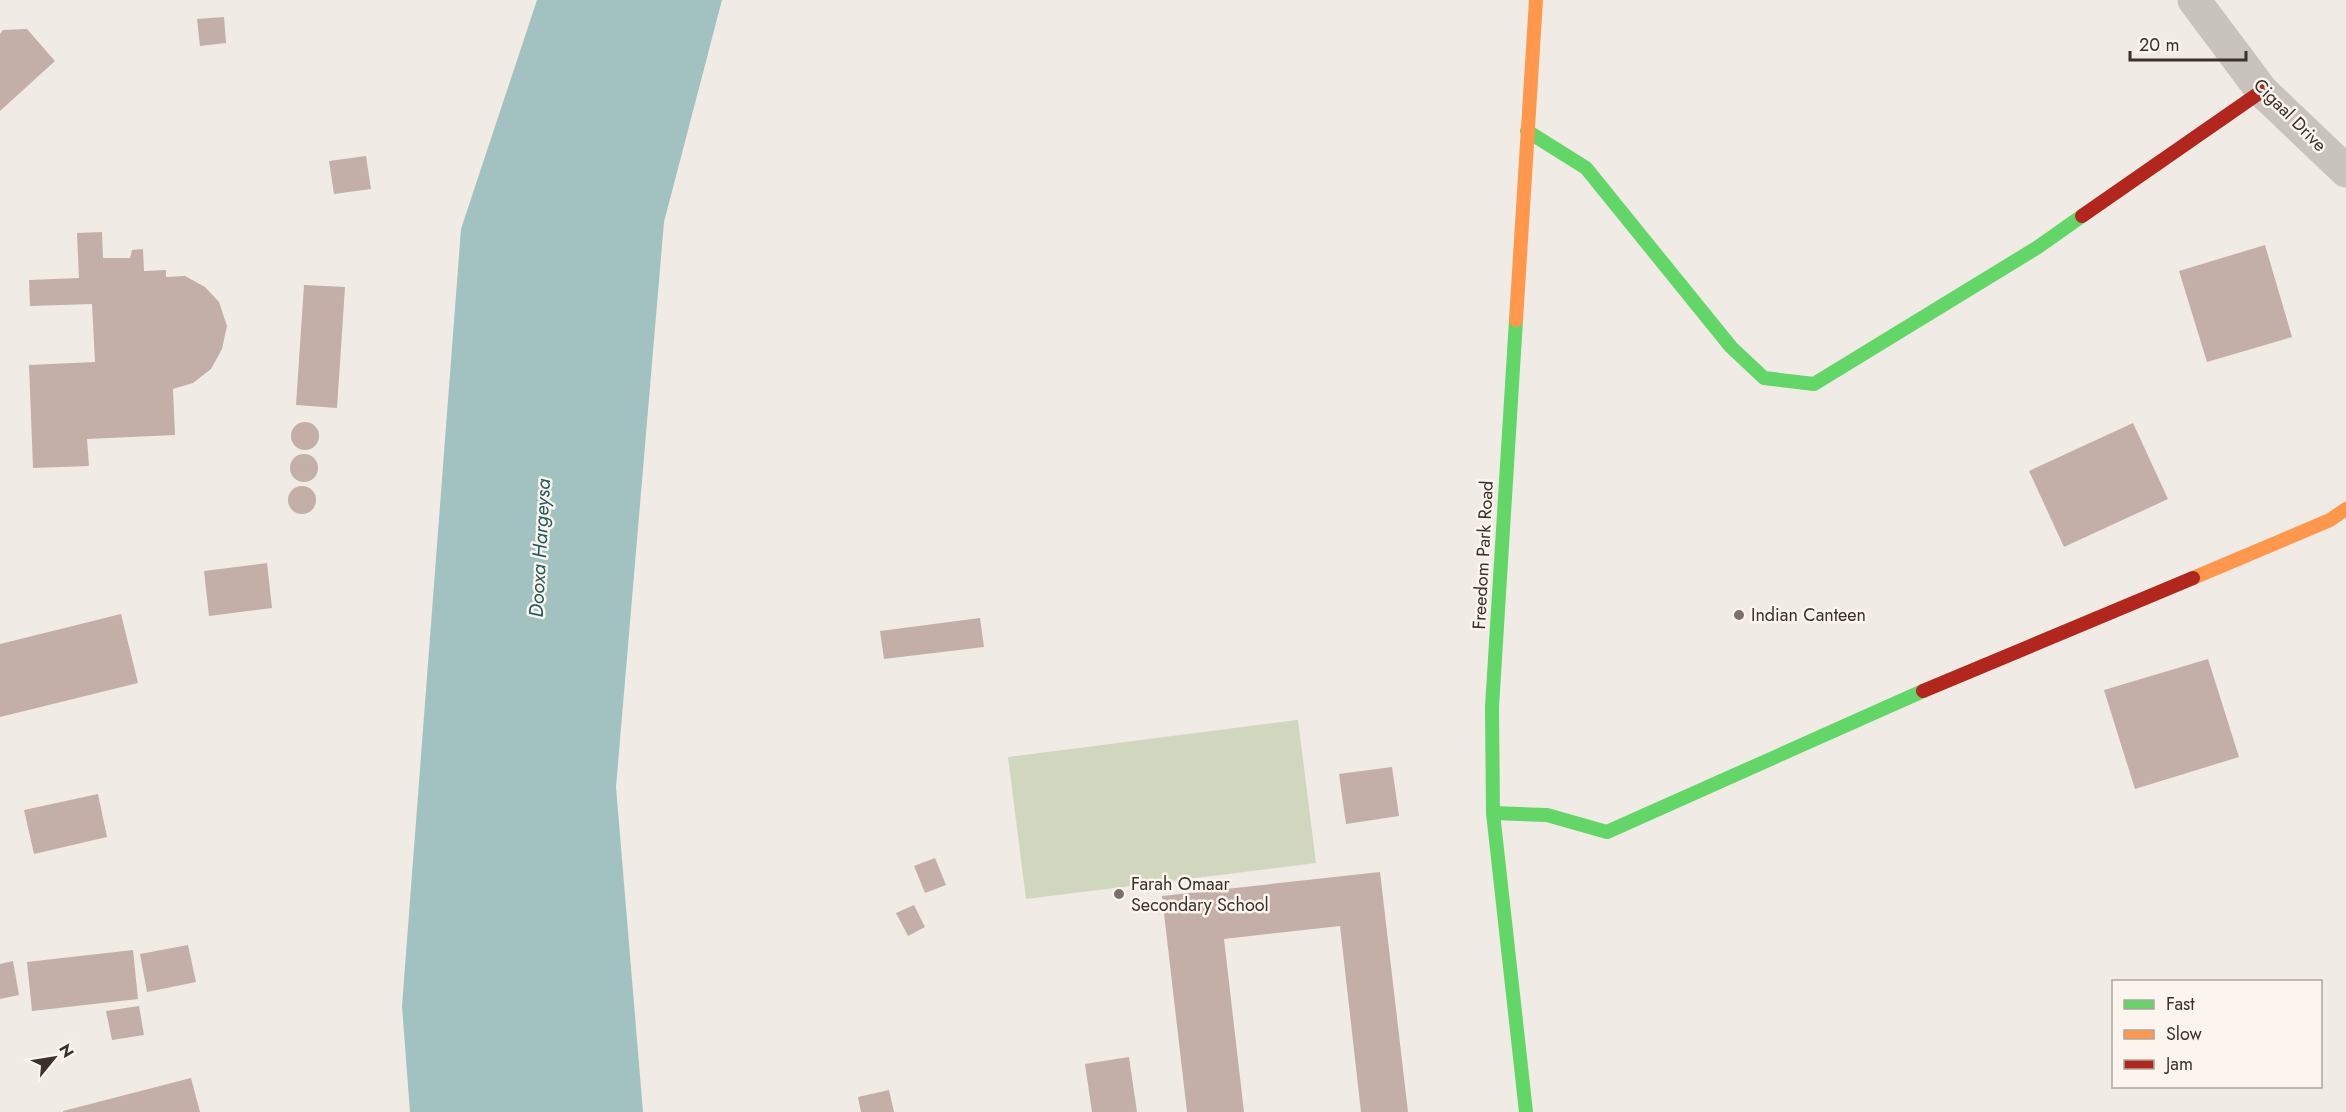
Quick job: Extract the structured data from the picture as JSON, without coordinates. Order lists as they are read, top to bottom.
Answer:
{
  "streets": {
    "street": ["Cigaal Drive", "Freedom Park Road"]
  },
  "water": ["Dooxa Hargeysa"],
  "places": ["Indian Canteen", "Farah Omaar Secondary School"],
  "legend": ["Fast", "Slow", "Jam"],
  "scale_bar": "20 m",
  "north": "top right"
}
